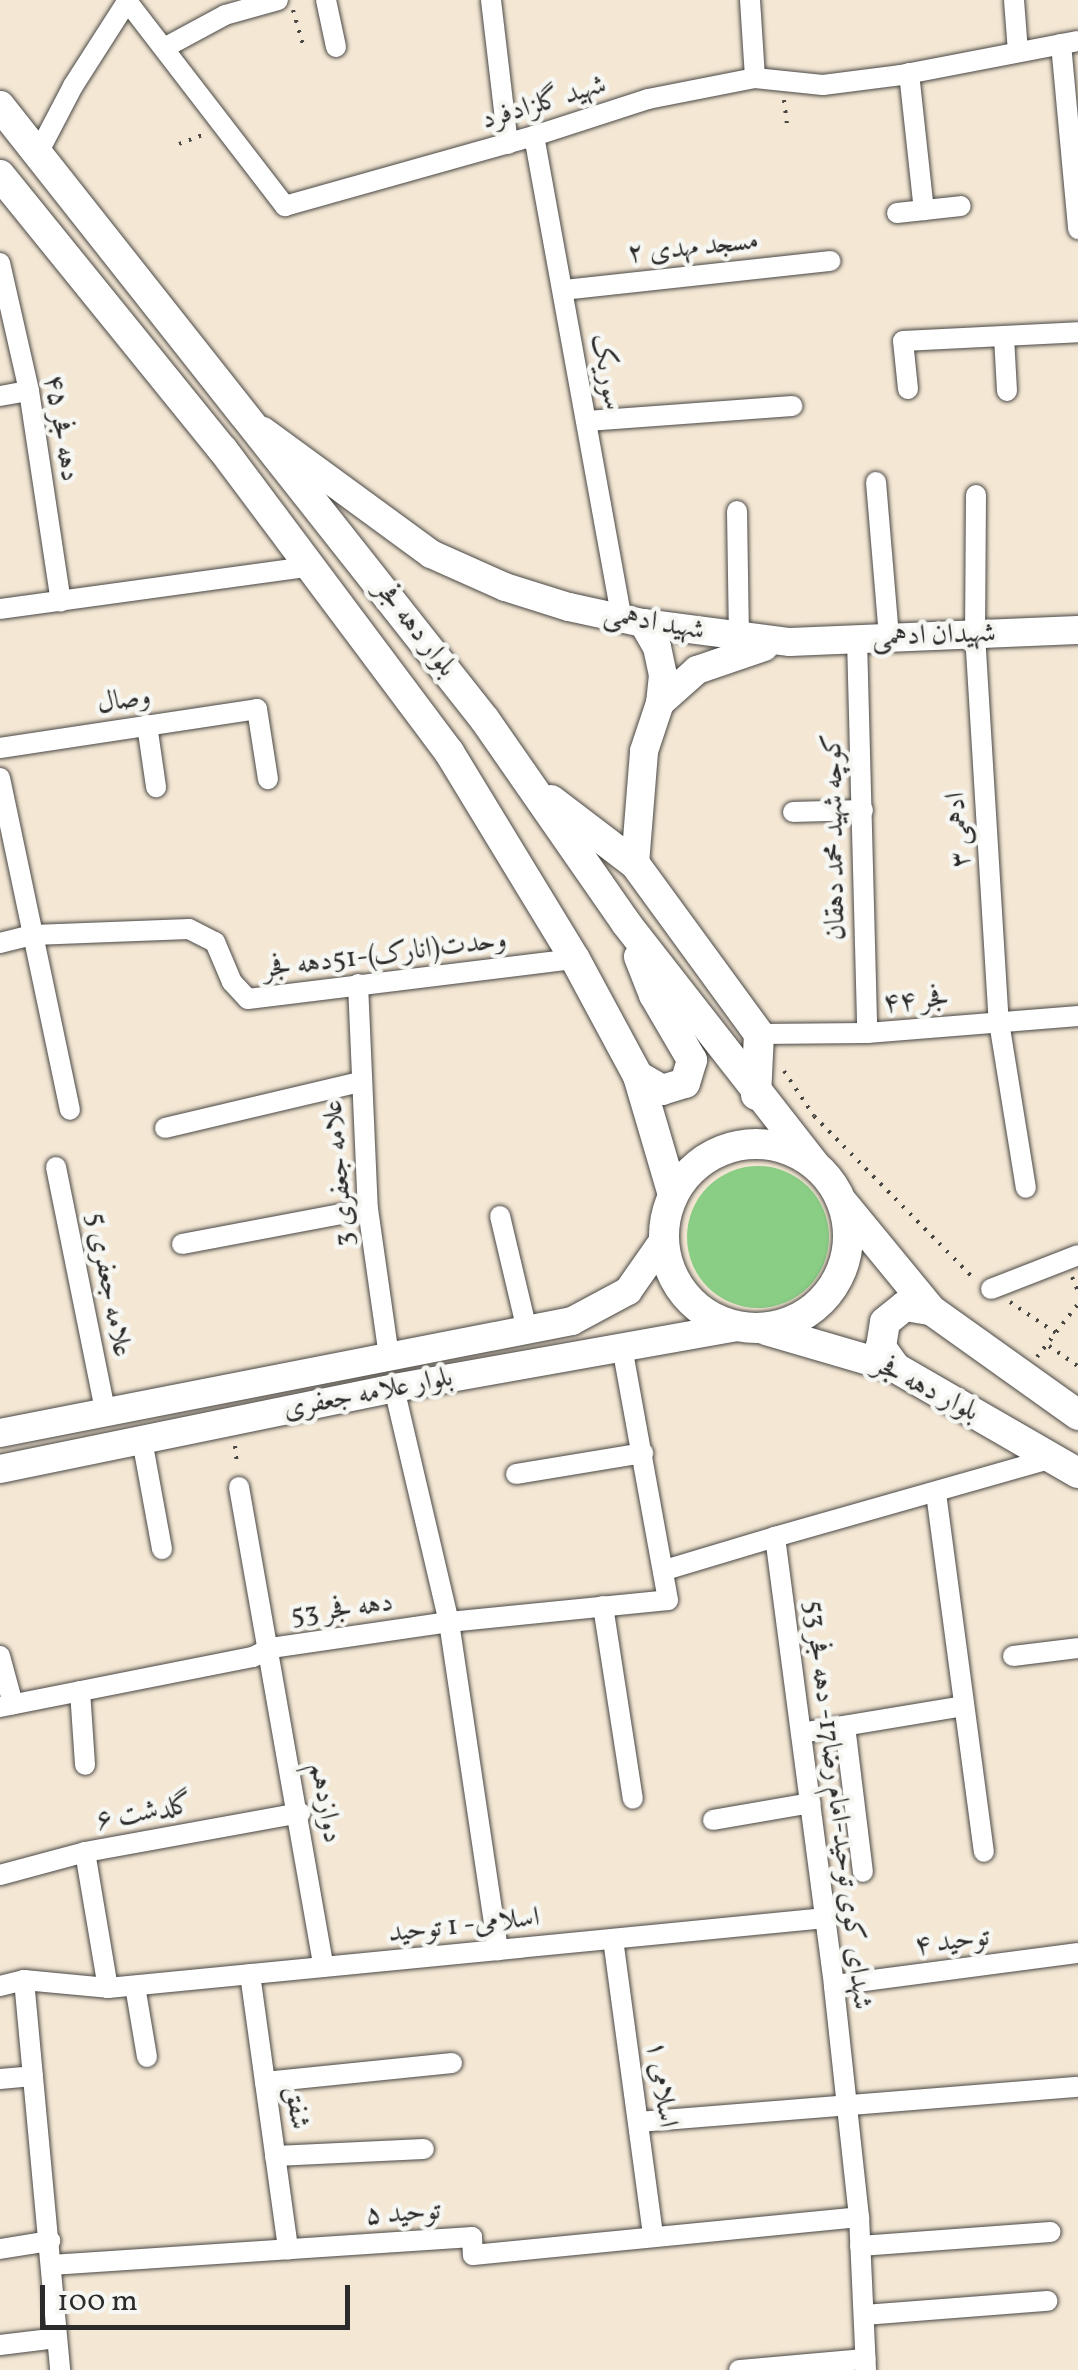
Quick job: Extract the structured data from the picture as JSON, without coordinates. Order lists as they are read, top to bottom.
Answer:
{
  "streets": {
    "main road": [
      "شهید ادهمی",
      "بلوار دهه فجر",
      "شهیدان ادهمی",
      "بلوار علامه جعفری"
    ],
    "street": [
      "شهید گلزادفرد",
      "مسجد مهدی ۲",
      "سوریک",
      "دهه فجر ۴۵",
      "وصال",
      "ادهمی ۳",
      "کوچه شهید محمد دهقان",
      "وحدت(انارک)-51دهه فجر",
      "فجر ۴۴",
      "علامه جعفری 3",
      "علامه جعفری 5",
      "دهه فجر 53",
      "دوازدهم",
      "شهدای کوی توحید-امام رضا17- دهه فجر 53",
      "گلدشت ۶",
      "اسلامی- 1 توحید",
      "توحید ۴",
      "اسلامی ۱",
      "شفق",
      "توحید ۵"
    ]
  },
  "crossings": [
    ["شهید گلزادفرد", "سوریک"],
    ["مسجد مهدی ۲", "سوریک"],
    ["سوریک", "شهید ادهمی"],
    ["شهید ادهمی", "بلوار دهه فجر"],
    ["شهید ادهمی", "شهیدان ادهمی"],
    ["بلوار دهه فجر", "وحدت(انارک)-51دهه فجر"],
    ["بلوار دهه فجر", "بلوار علامه جعفری"],
    ["شهیدان ادهمی", "ادهمی ۳"],
    ["شهیدان ادهمی", "کوچه شهید محمد دهقان"],
    ["ادهمی ۳", "فجر ۴۴"],
    ["کوچه شهید محمد دهقان", "فجر ۴۴"],
    ["وحدت(انارک)-51دهه فجر", "علامه جعفری 3"],
    ["علامه جعفری 3", "بلوار علامه جعفری"],
    ["علامه جعفری 5", "بلوار علامه جعفری"],
    ["دهه فجر 53", "دوازدهم"],
    ["دوازدهم", "گلدشت ۶"],
    ["دوازدهم", "اسلامی- 1 توحید"],
    ["شهدای کوی توحید-امام رضا17- دهه فجر 53", "اسلامی- 1 توحید"],
    ["شهدای کوی توحید-امام رضا17- دهه فجر 53", "توحید ۴"],
    ["شهدای کوی توحید-امام رضا17- دهه فجر 53", "توحید ۵"],
    ["اسلامی- 1 توحید", "اسلامی ۱"],
    ["اسلامی- 1 توحید", "شفق"],
    ["اسلامی ۱", "توحید ۵"],
    ["شفق", "توحید ۵"]
  ],
  "scale_bar": "100 m"
}
